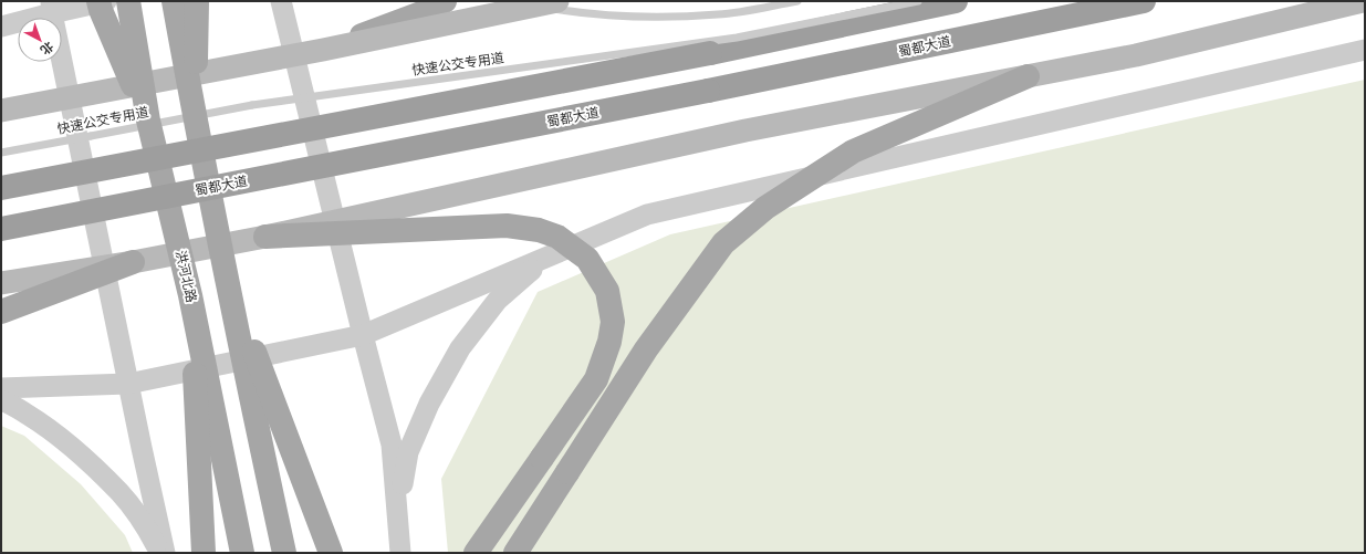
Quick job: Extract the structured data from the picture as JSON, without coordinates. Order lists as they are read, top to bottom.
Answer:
{
  "streets": {
    "highway": ["蜀都大道"],
    "main road": ["洪河北路"],
    "lane": ["快速公交专用道"]
  },
  "north": "bottom right"
}
